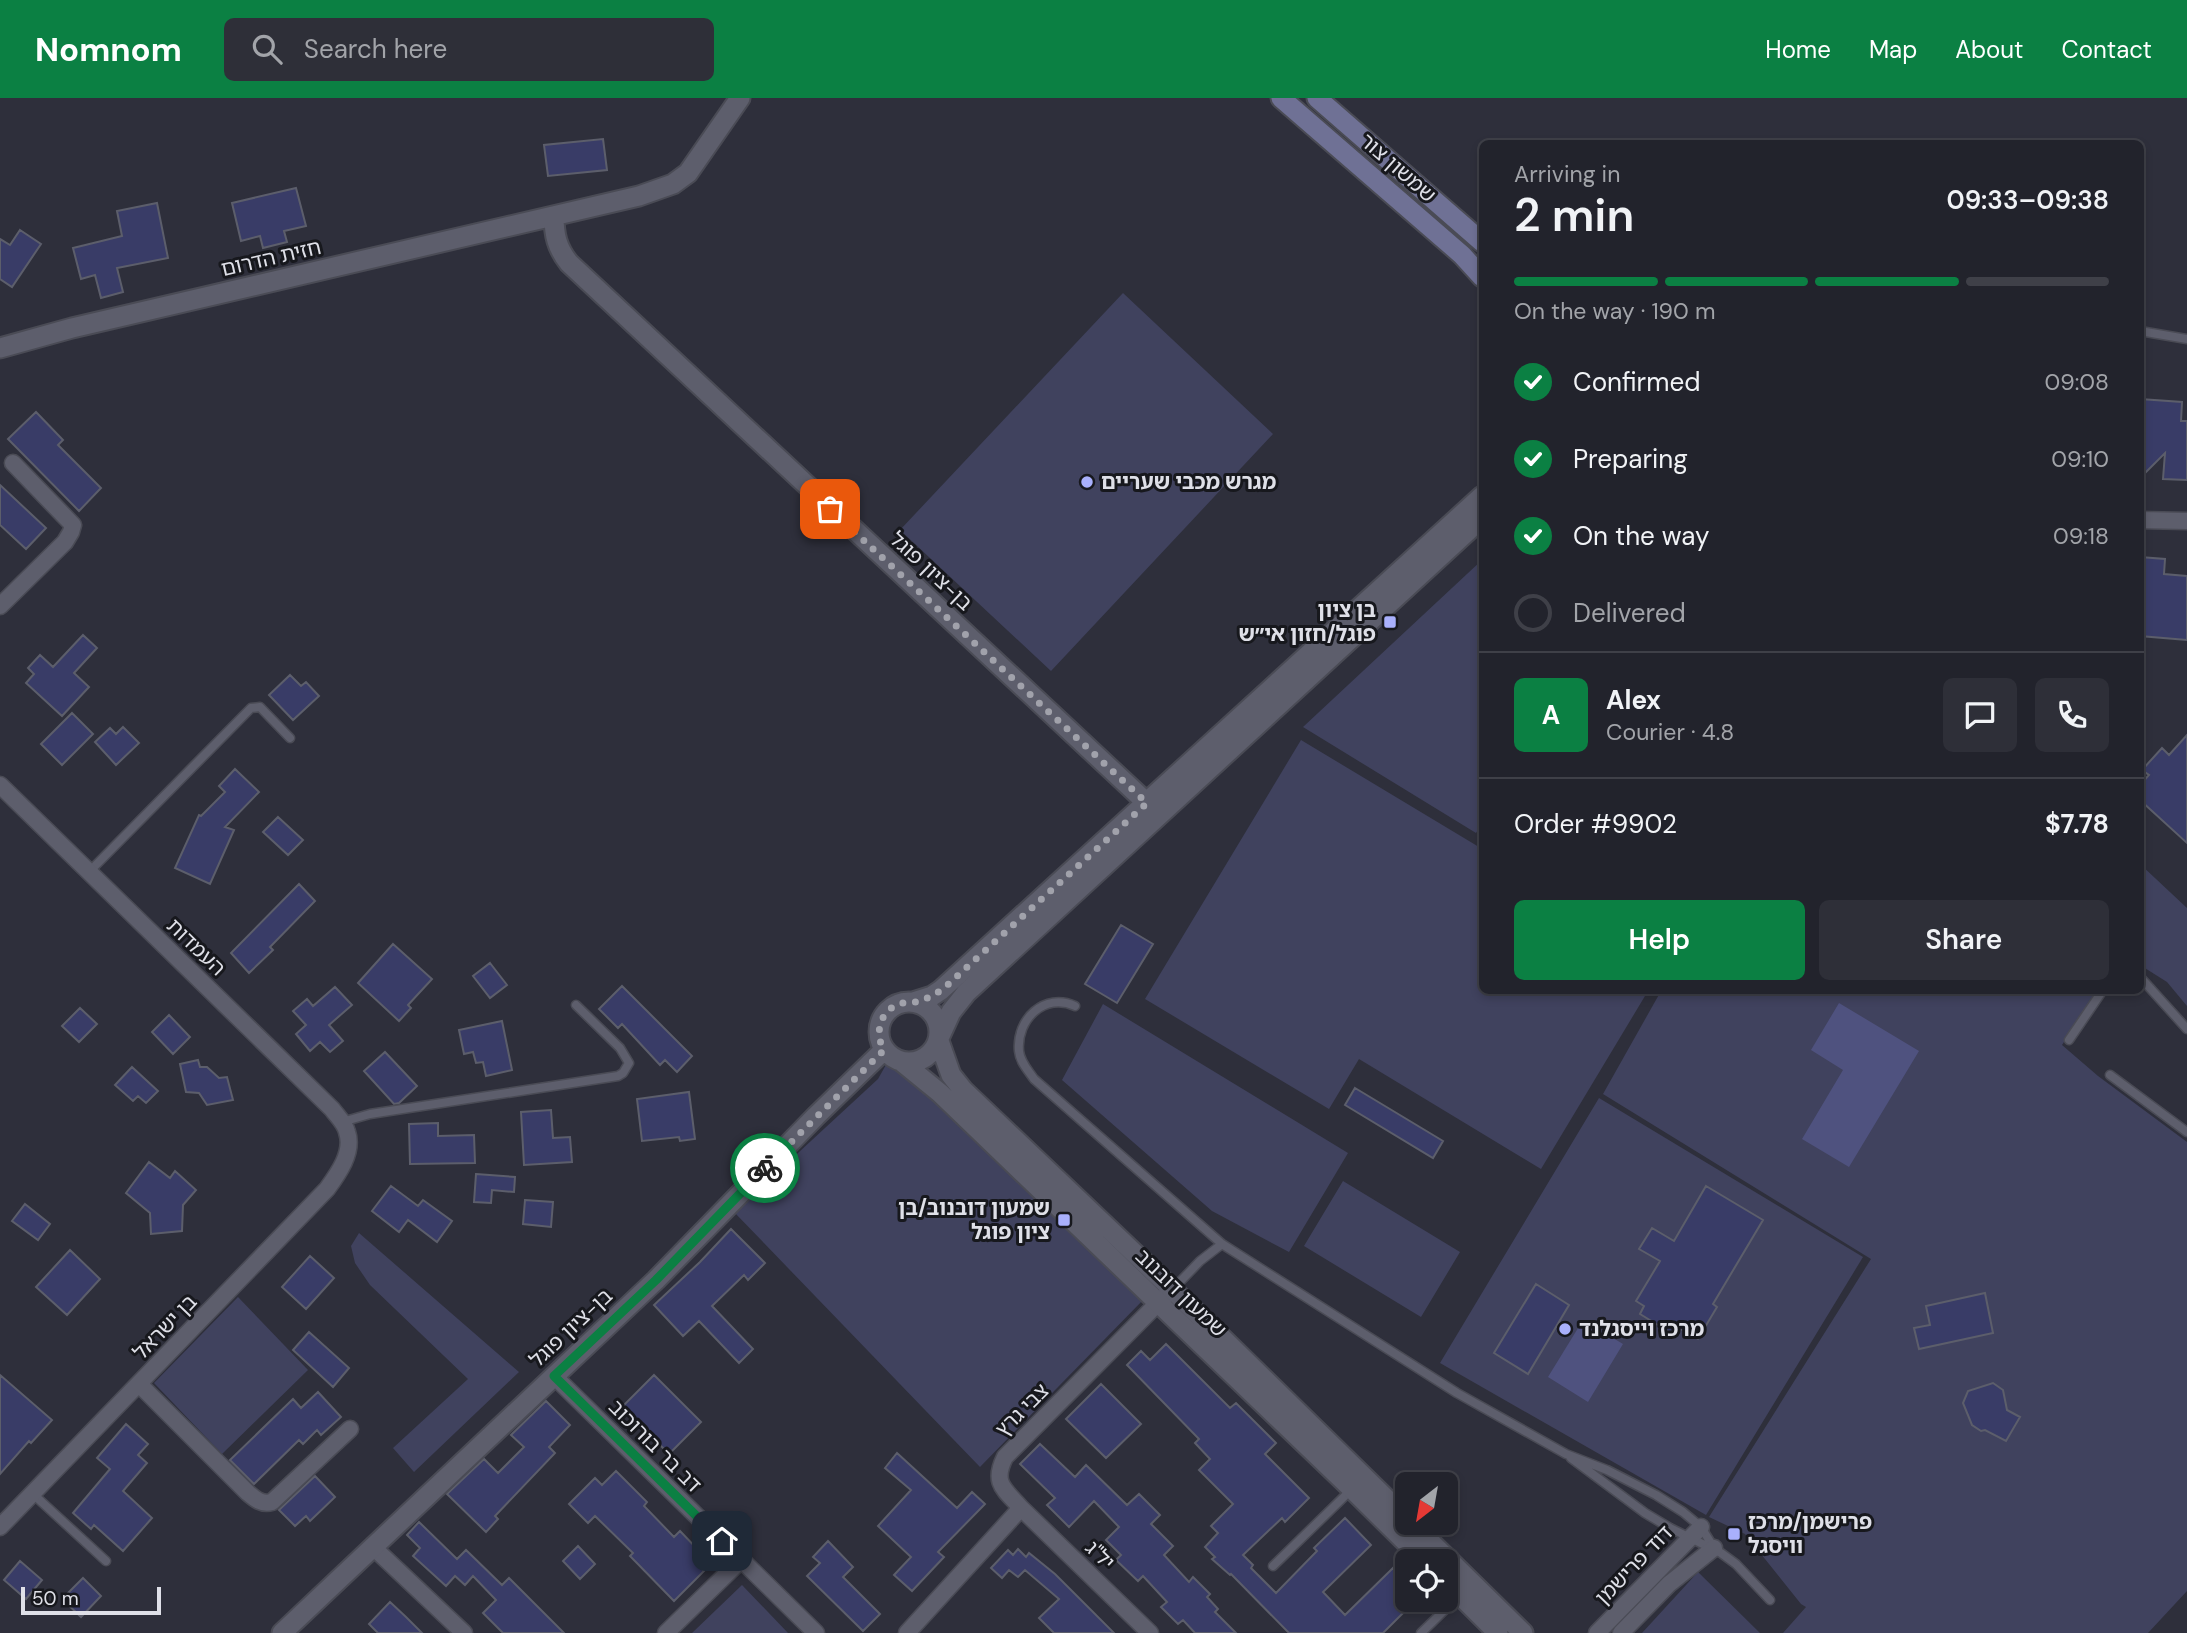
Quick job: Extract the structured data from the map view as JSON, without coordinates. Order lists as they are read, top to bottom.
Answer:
{
  "streets": {
    "main road": ["שמשון צור"],
    "street": [
      "חזית הדרום",
      "בן-ציון פוגל",
      "העמדות",
      "שמעון דובנוב",
      "בן ישראל",
      "צבי גרץ",
      "דב בר בורוכוב",
      "יל\"ג",
      "דוד פרישמן"
    ]
  },
  "crossings": [
    ["חזית הדרום", "בן-ציון פוגל"],
    ["בן-ציון פוגל", "שמעון דובנוב"],
    ["בן-ציון פוגל", "דב בר בורוכוב"],
    ["העמדות", "בן ישראל"],
    ["שמעון דובנוב", "צבי גרץ"],
    ["צבי גרץ", "יל\"ג"]
  ],
  "places": {
    "other": ["מגרש מכבי שעריים", "מרכז וייסגלנד"],
    "transit": ["בן ציון פוגל/חזון אי״ש", "שמעון דובנוב/בן ציון פוגל", "פרישמן/מרכז וויסגל"]
  },
  "scale_bar": "50 m",
  "north": "bottom left",
  "page": {
    "header": "Nomnom",
    "search": "Search here",
    "nav": [
      "Home",
      "Map",
      "About",
      "Contact"
    ],
    "heading": ["2 min", "Arriving in", "09:33–09:38"],
    "panel": [
      "Alex",
      "Courier · 4.8",
      "Order #9902",
      "$7.78"
    ],
    "bar": "On the way · 190 m",
    "list": [
      ["Confirmed", "09:08"],
      ["Preparing", "09:10"],
      ["On the way", "09:18"],
      "Delivered"
    ],
    "round": "A",
    "buttons": ["Help", "Share"],
    "scale": "50 m"
  }
}
